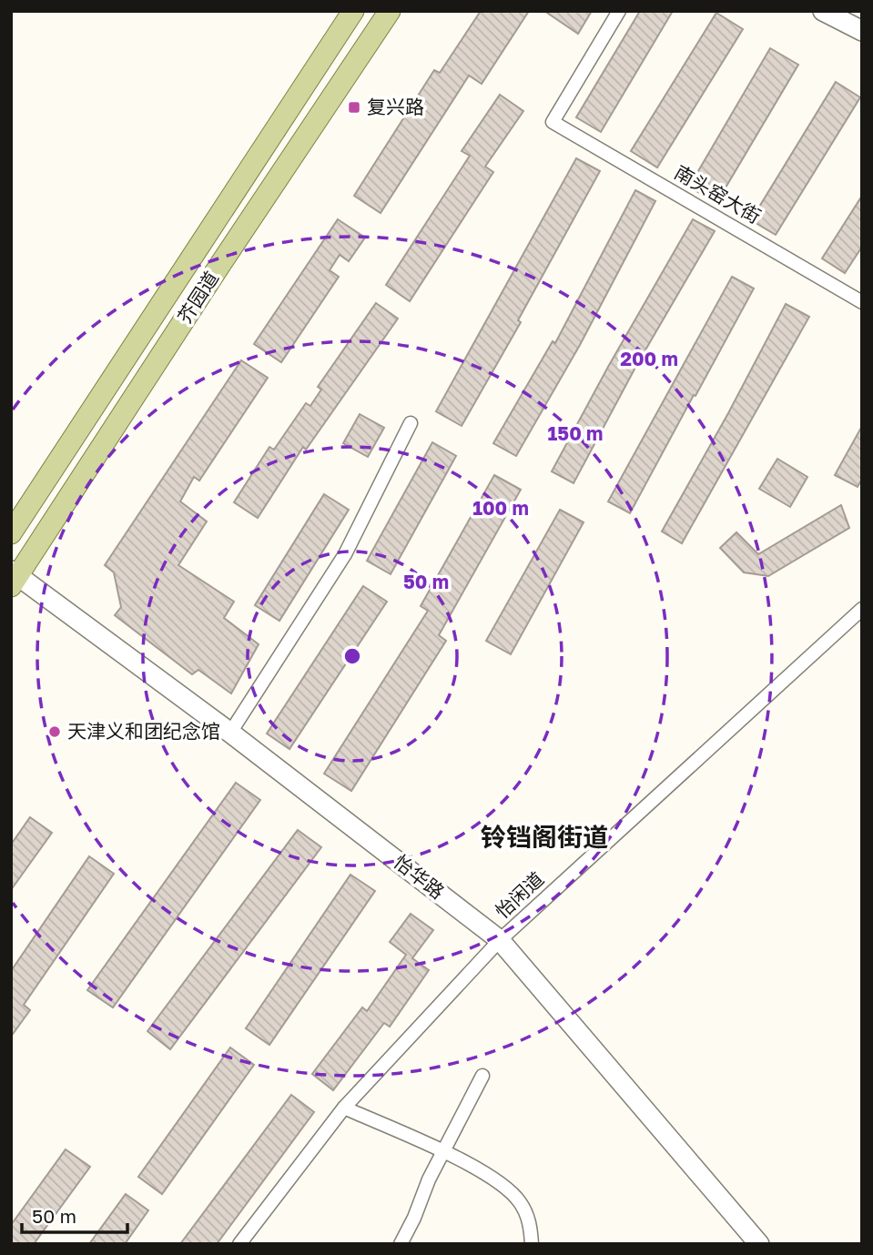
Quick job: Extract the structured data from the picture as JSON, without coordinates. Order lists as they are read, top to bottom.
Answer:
{
  "streets": {
    "main road": ["芥园道"],
    "street": ["南头窑大街", "怡华路", "怡闲道"]
  },
  "crossings": [
    ["芥园道", "怡华路"],
    ["怡华路", "怡闲道"]
  ],
  "districts": ["铃铛阁街道"],
  "places": {
    "transit": ["复兴路"],
    "other": ["天津义和团纪念馆"]
  },
  "scale_bar": "50 m",
  "rings": [
    "200 m",
    "150 m",
    "100 m",
    "50 m"
  ]
}
